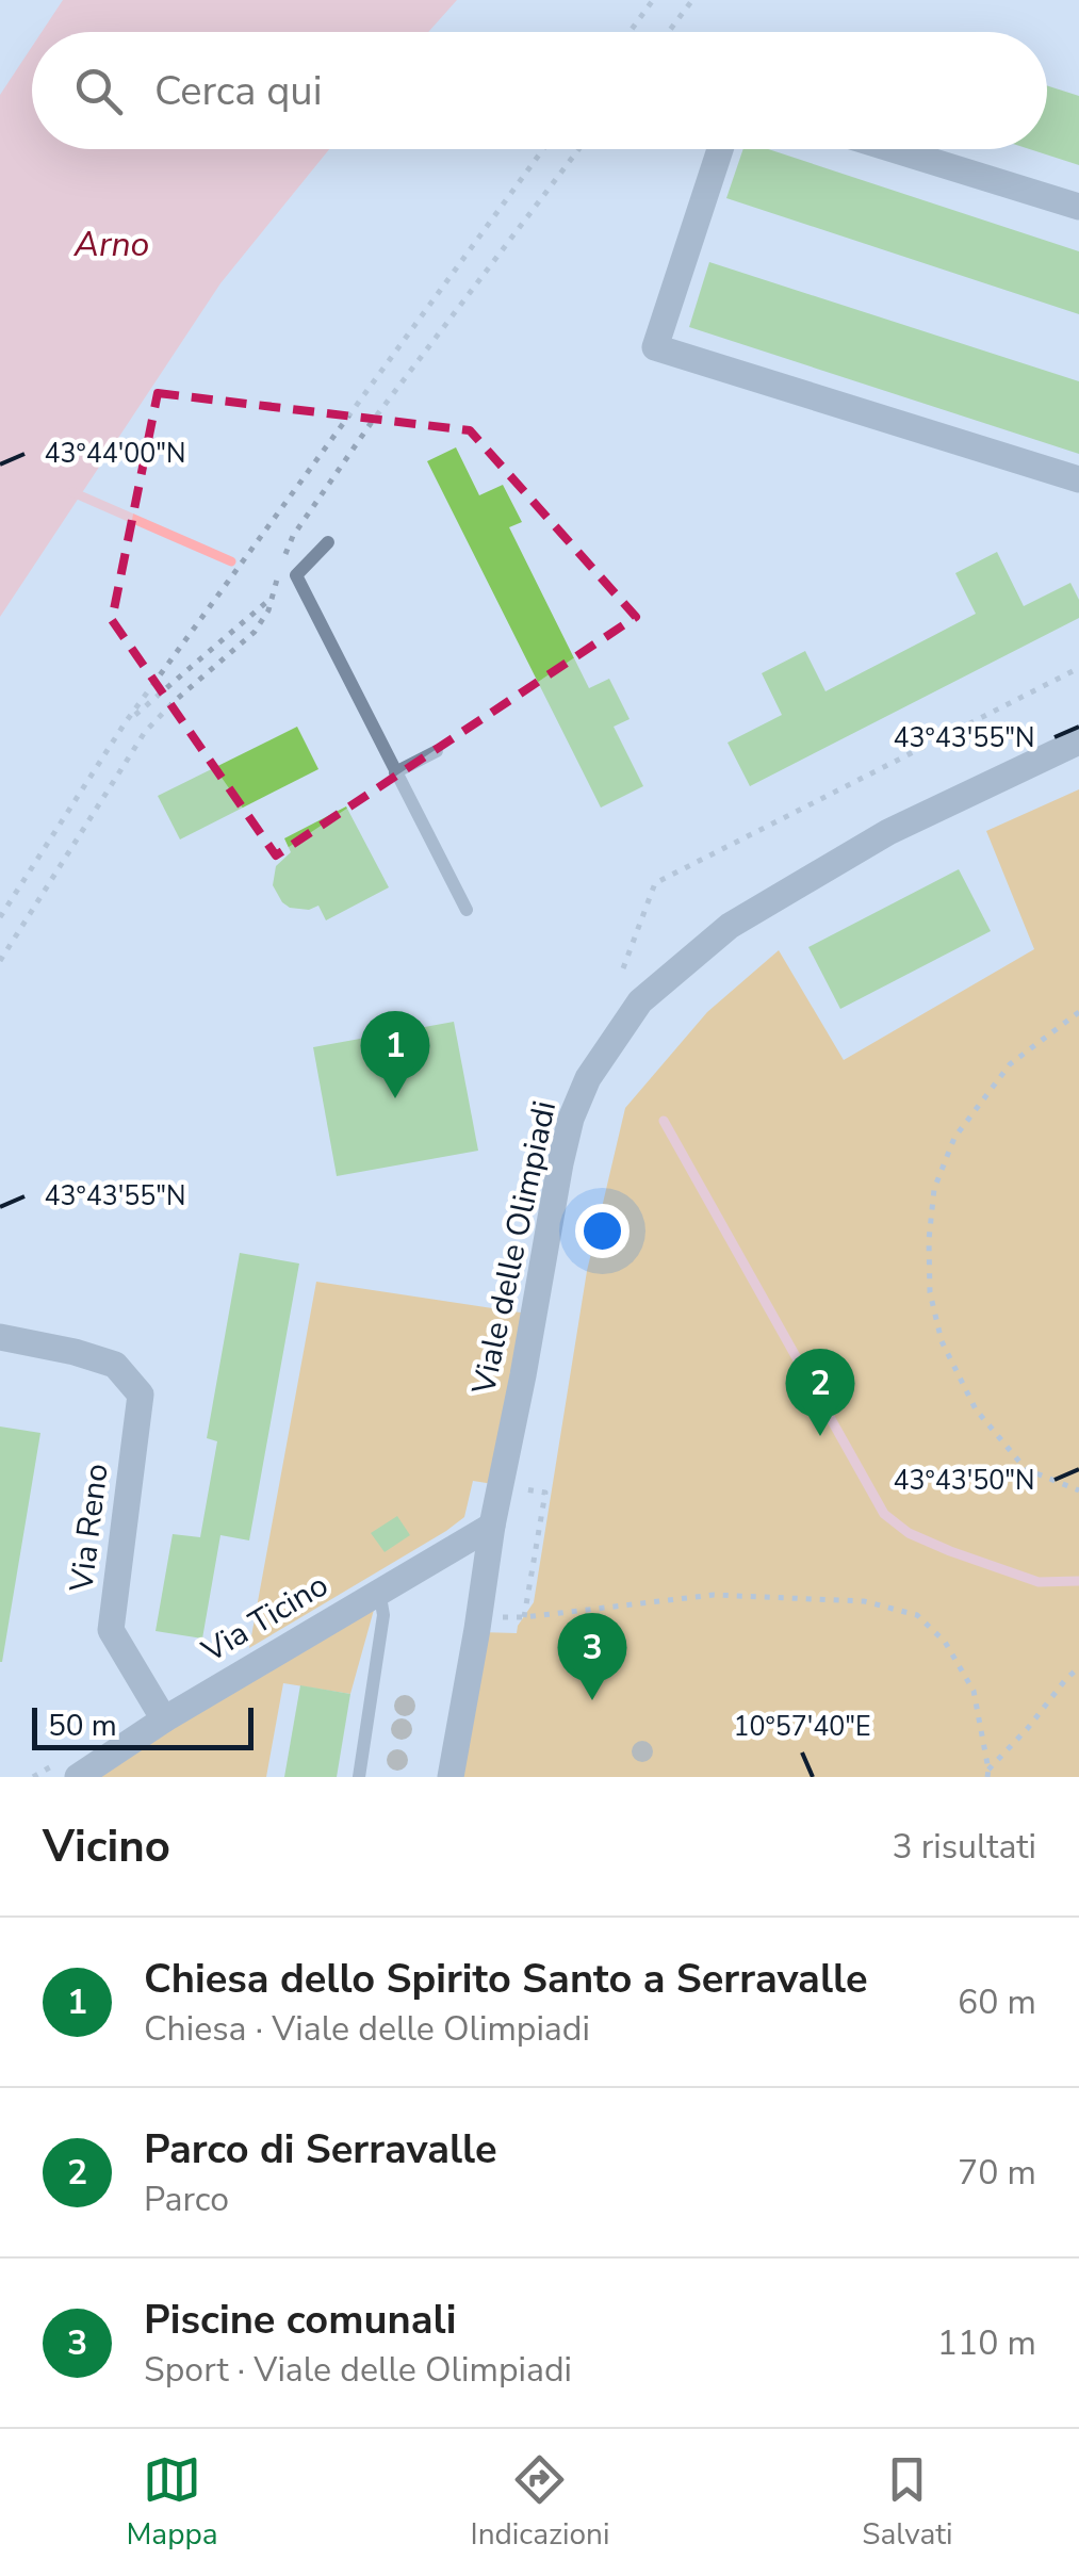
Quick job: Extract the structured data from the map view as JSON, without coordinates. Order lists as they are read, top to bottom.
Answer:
{
  "streets": {
    "street": ["Viale delle Olimpiadi", "Via Reno", "Via Ticino"]
  },
  "crossings": [
    ["Viale delle Olimpiadi", "Via Ticino"],
    ["Via Reno", "Via Ticino"]
  ],
  "water": ["Arno"],
  "scale_bar": "50 m",
  "page": {
    "search": "Cerca qui",
    "pins": ["1", "2", "3"],
    "scale": "50 m",
    "heading": ["Vicino", "3 risultati"],
    "list": [
      {
        "mark": "1",
        "name": "Chiesa dello Spirito Santo a Serravalle",
        "note": "Chiesa · Viale delle Olimpiadi",
        "value": "60 m"
      },
      {
        "mark": "2",
        "name": "Parco di Serravalle",
        "note": "Parco",
        "value": "70 m"
      },
      {
        "mark": "3",
        "name": "Piscine comunali",
        "note": "Sport · Viale delle Olimpiadi",
        "value": "110 m"
      }
    ],
    "nav": ["Mappa", "Indicazioni", "Salvati"]
  },
  "coordinates": [
    "43°44'00\"N",
    "43°43'55\"N",
    "43°43'50\"N",
    "10°57'40\"E"
  ]
}
